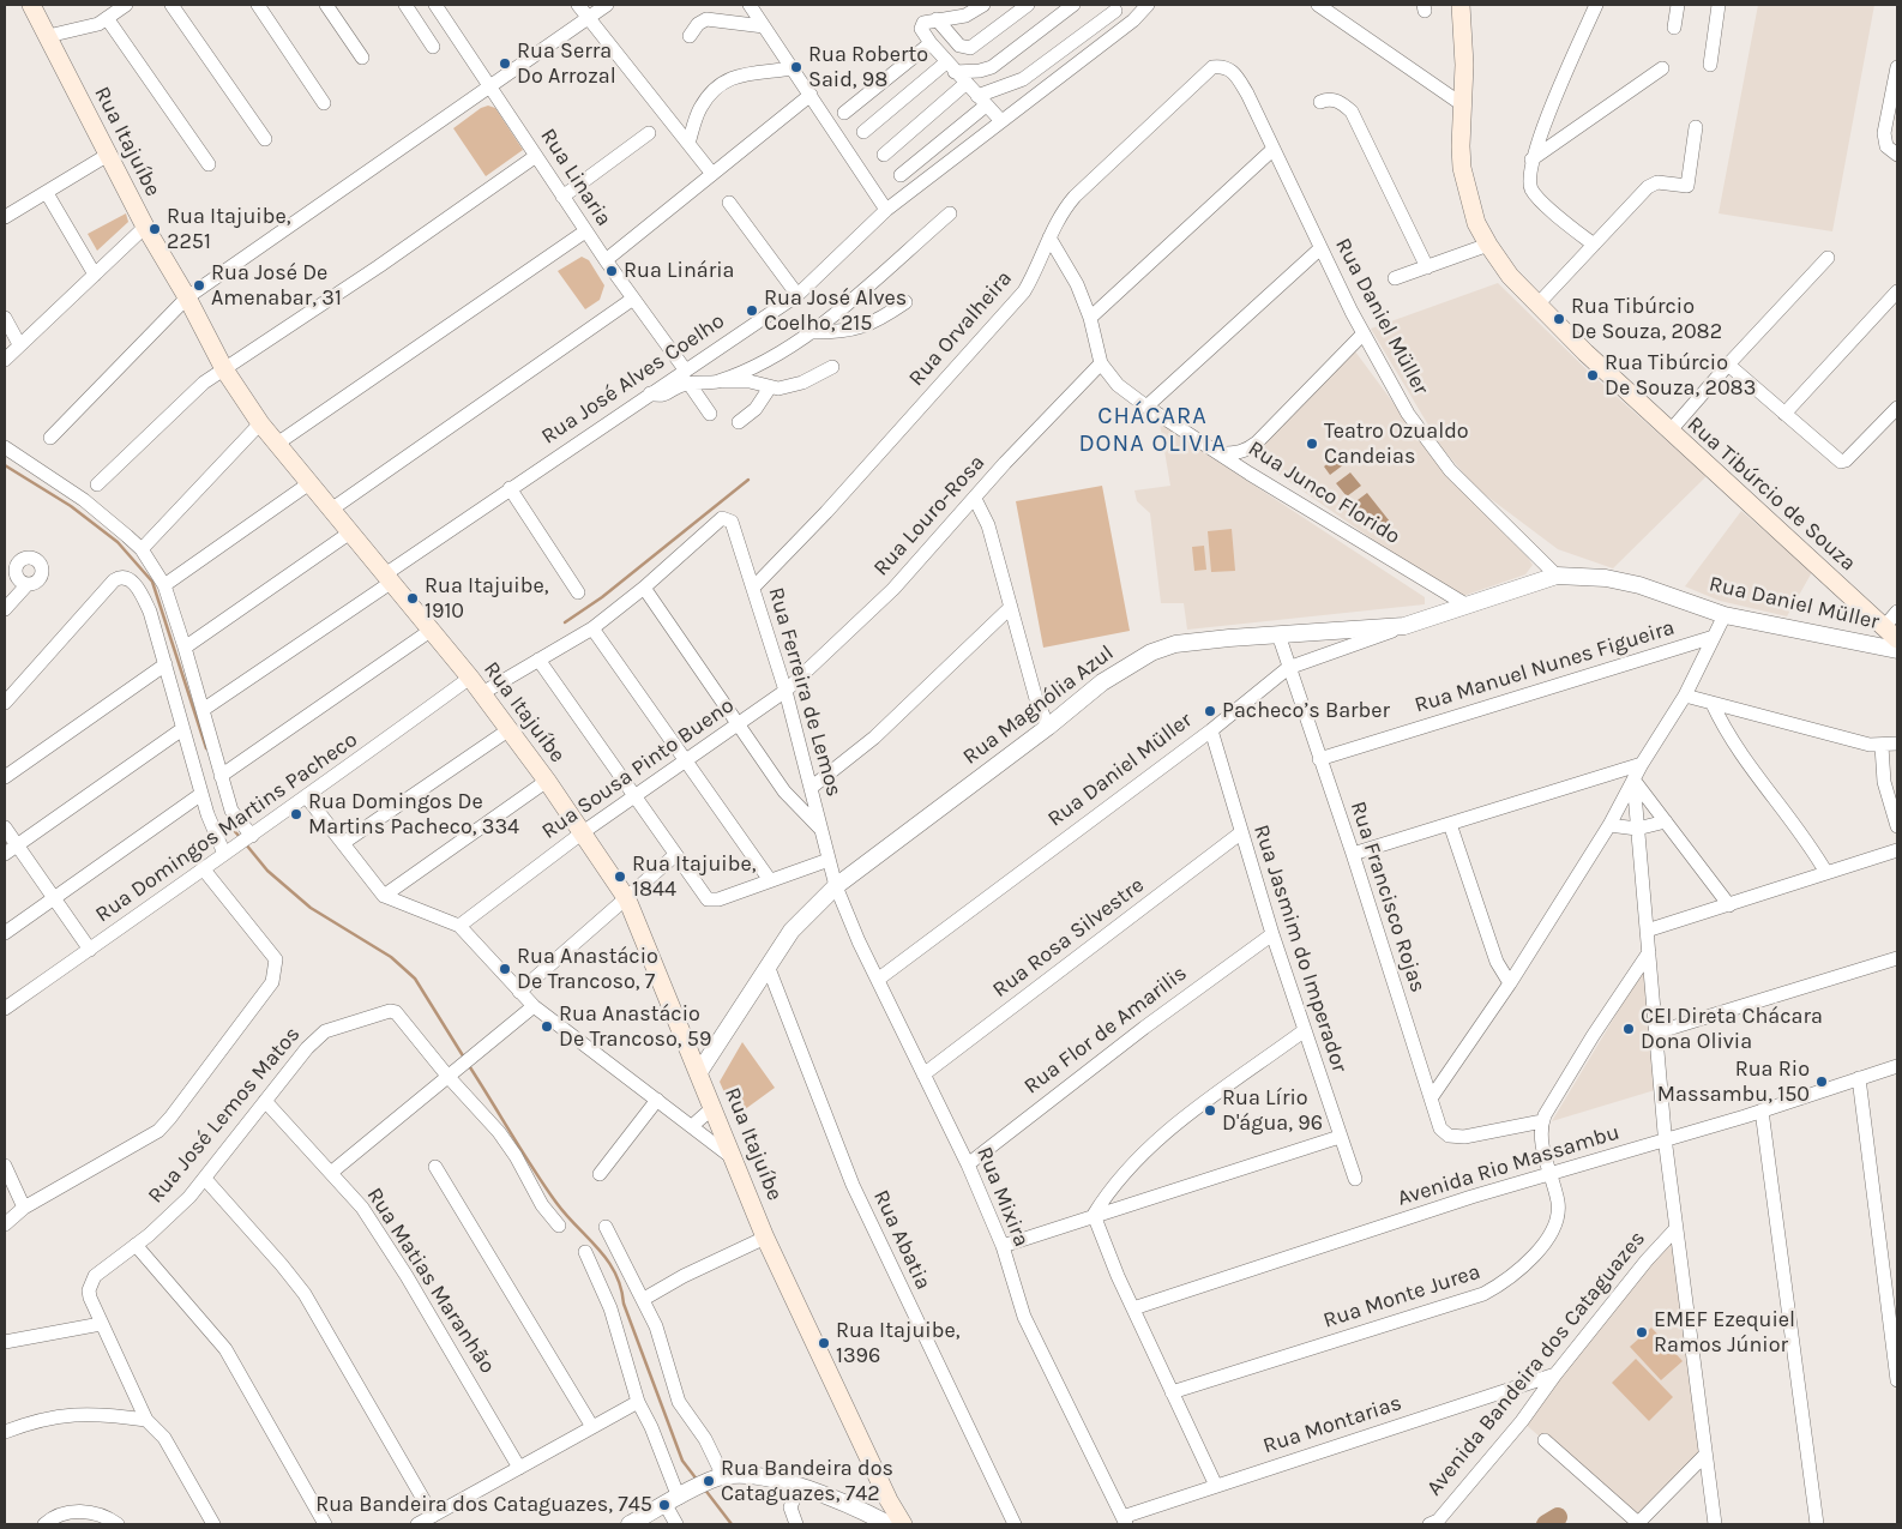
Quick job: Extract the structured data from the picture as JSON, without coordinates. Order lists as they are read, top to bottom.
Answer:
{
  "streets": {
    "main road": ["Rua Itajuíbe", "Rua Tibúrcio de Souza"],
    "street": [
      "Rua Linaria",
      "Rua Daniel Müller",
      "Rua Orvalheira",
      "Rua José Alves Coelho",
      "Rua Junco Florido",
      "Rua Louro-Rosa",
      "Rua Manuel Nunes Figueira",
      "Rua Ferreira de Lemos",
      "Rua Magnólia Azul",
      "Rua Sousa Pinto Bueno",
      "Rua Domingos Martins Pacheco",
      "Rua Francisco Rojas",
      "Rua Rosa Silvestre",
      "Rua Jasmim do Imperador",
      "Rua Flor de Amarilis",
      "Rua José Lemos Matos",
      "Avenida Rio Massambu",
      "Rua Mixira",
      "Rua Abatia",
      "Rua Matias Maranhão",
      "Rua Monte Jurea",
      "Avenida Bandeira dos Cataguazes",
      "Rua Montarias"
    ]
  },
  "crossings": [
    ["Rua Itajuíbe", "Rua José Alves Coelho"],
    ["Rua Itajuíbe", "Rua Magnólia Azul"],
    ["Rua Itajuíbe", "Rua Sousa Pinto Bueno"],
    ["Rua Itajuíbe", "Rua Domingos Martins Pacheco"],
    ["Rua Linaria", "Rua José Alves Coelho"],
    ["Rua Daniel Müller", "Rua Orvalheira"],
    ["Rua Daniel Müller", "Rua Magnólia Azul"],
    ["Rua Daniel Müller", "Rua Francisco Rojas"],
    ["Rua Daniel Müller", "Rua Jasmim do Imperador"],
    ["Rua Daniel Müller", "Rua Mixira"],
    ["Rua Orvalheira", "Rua Junco Florido"],
    ["Rua Orvalheira", "Rua Ferreira de Lemos"],
    ["Rua Junco Florido", "Rua Louro-Rosa"],
    ["Rua Junco Florido", "Rua Magnólia Azul"],
    ["Rua Louro-Rosa", "Rua Ferreira de Lemos"],
    ["Rua Louro-Rosa", "Rua Sousa Pinto Bueno"],
    ["Rua Manuel Nunes Figueira", "Rua Francisco Rojas"],
    ["Rua Ferreira de Lemos", "Rua Magnólia Azul"],
    ["Rua Ferreira de Lemos", "Rua Sousa Pinto Bueno"],
    ["Rua Ferreira de Lemos", "Rua Mixira"],
    ["Rua Magnólia Azul", "Rua Francisco Rojas"],
    ["Rua Magnólia Azul", "Rua Mixira"],
    ["Rua Magnólia Azul", "Rua Abatia"],
    ["Rua Francisco Rojas", "Rua Monte Jurea"],
    ["Rua Rosa Silvestre", "Rua Jasmim do Imperador"],
    ["Rua Rosa Silvestre", "Rua Mixira"],
    ["Rua Jasmim do Imperador", "Rua Flor de Amarilis"],
    ["Rua Flor de Amarilis", "Rua Mixira"],
    ["Rua José Lemos Matos", "Rua Matias Maranhão"],
    ["Avenida Rio Massambu", "Rua Monte Jurea"],
    ["Rua Mixira", "Rua Montarias"],
    ["Avenida Bandeira dos Cataguazes", "Rua Montarias"]
  ],
  "districts": ["CHÁCARA DONA OLIVIA"],
  "places": [
    "Rua Serra Do Arrozal",
    "Rua Roberto Said, 98",
    "Rua Itajuibe, 2251",
    "Rua Linária",
    "Rua José De Amenabar, 31",
    "Rua José Alves Coelho, 215",
    "Rua Tibúrcio De Souza, 2082",
    "Rua Tibúrcio De Souza, 2083",
    "Teatro Ozualdo Candeias",
    "Rua Itajuibe, 1910",
    "Pacheco’s Barber",
    "Rua Domingos De Martins Pacheco, 334",
    "Rua Itajuibe, 1844",
    "Rua Anastácio De Trancoso, 7",
    "Rua Anastácio De Trancoso, 59",
    "CEI Direta Chácara Dona Olivia",
    "Rua Rio Massambu, 150",
    "Rua Lírio D'água, 96",
    "EMEF Ezequiel Ramos Júnior",
    "Rua Itajuibe, 1396",
    "Rua Bandeira dos Cataguazes, 742",
    "Rua Bandeira dos Cataguazes, 745"
  ]
}
